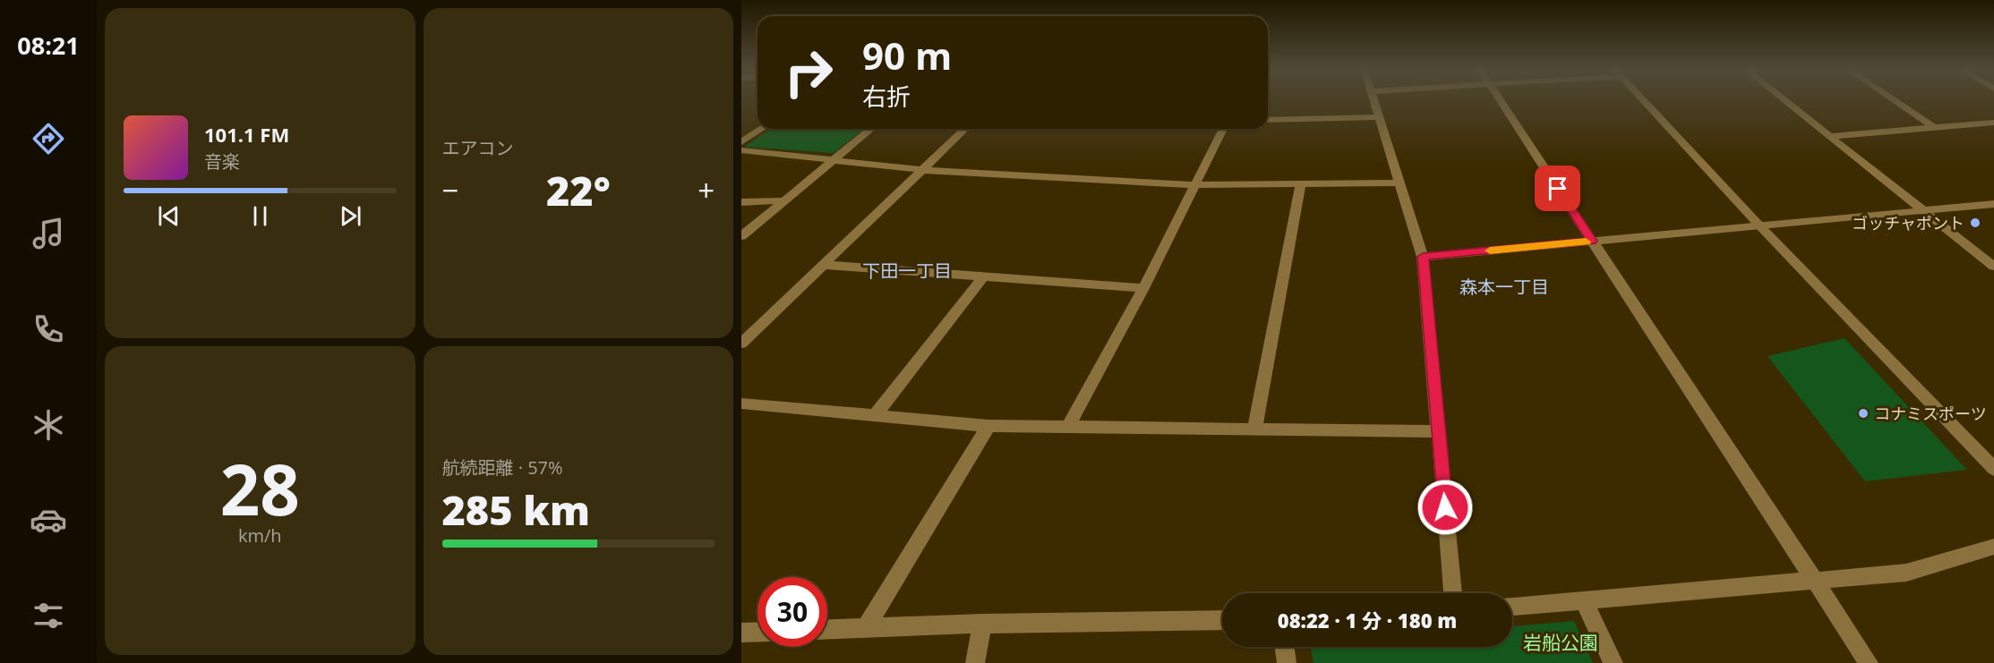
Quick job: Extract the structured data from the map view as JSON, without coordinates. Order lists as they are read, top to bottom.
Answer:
{
  "districts": ["下田一丁目", "森本一丁目"],
  "parks": ["岩船公園"],
  "places": ["ゴッチャポント", "コナミスポーツ"],
  "page": {
    "tabs": "08:21",
    "tile": [
      "エアコン",
      ["28", "km/h"],
      ["航続距離 · 57%", "285 km"]
    ],
    "turn": ["90 m", "右折"],
    "song": ["101.1 FM", "音楽"],
    "heat": ["−", "22°", "+"],
    "limit": "30",
    "trip": "08:22 · 1 分 · 180 m"
  }
}
